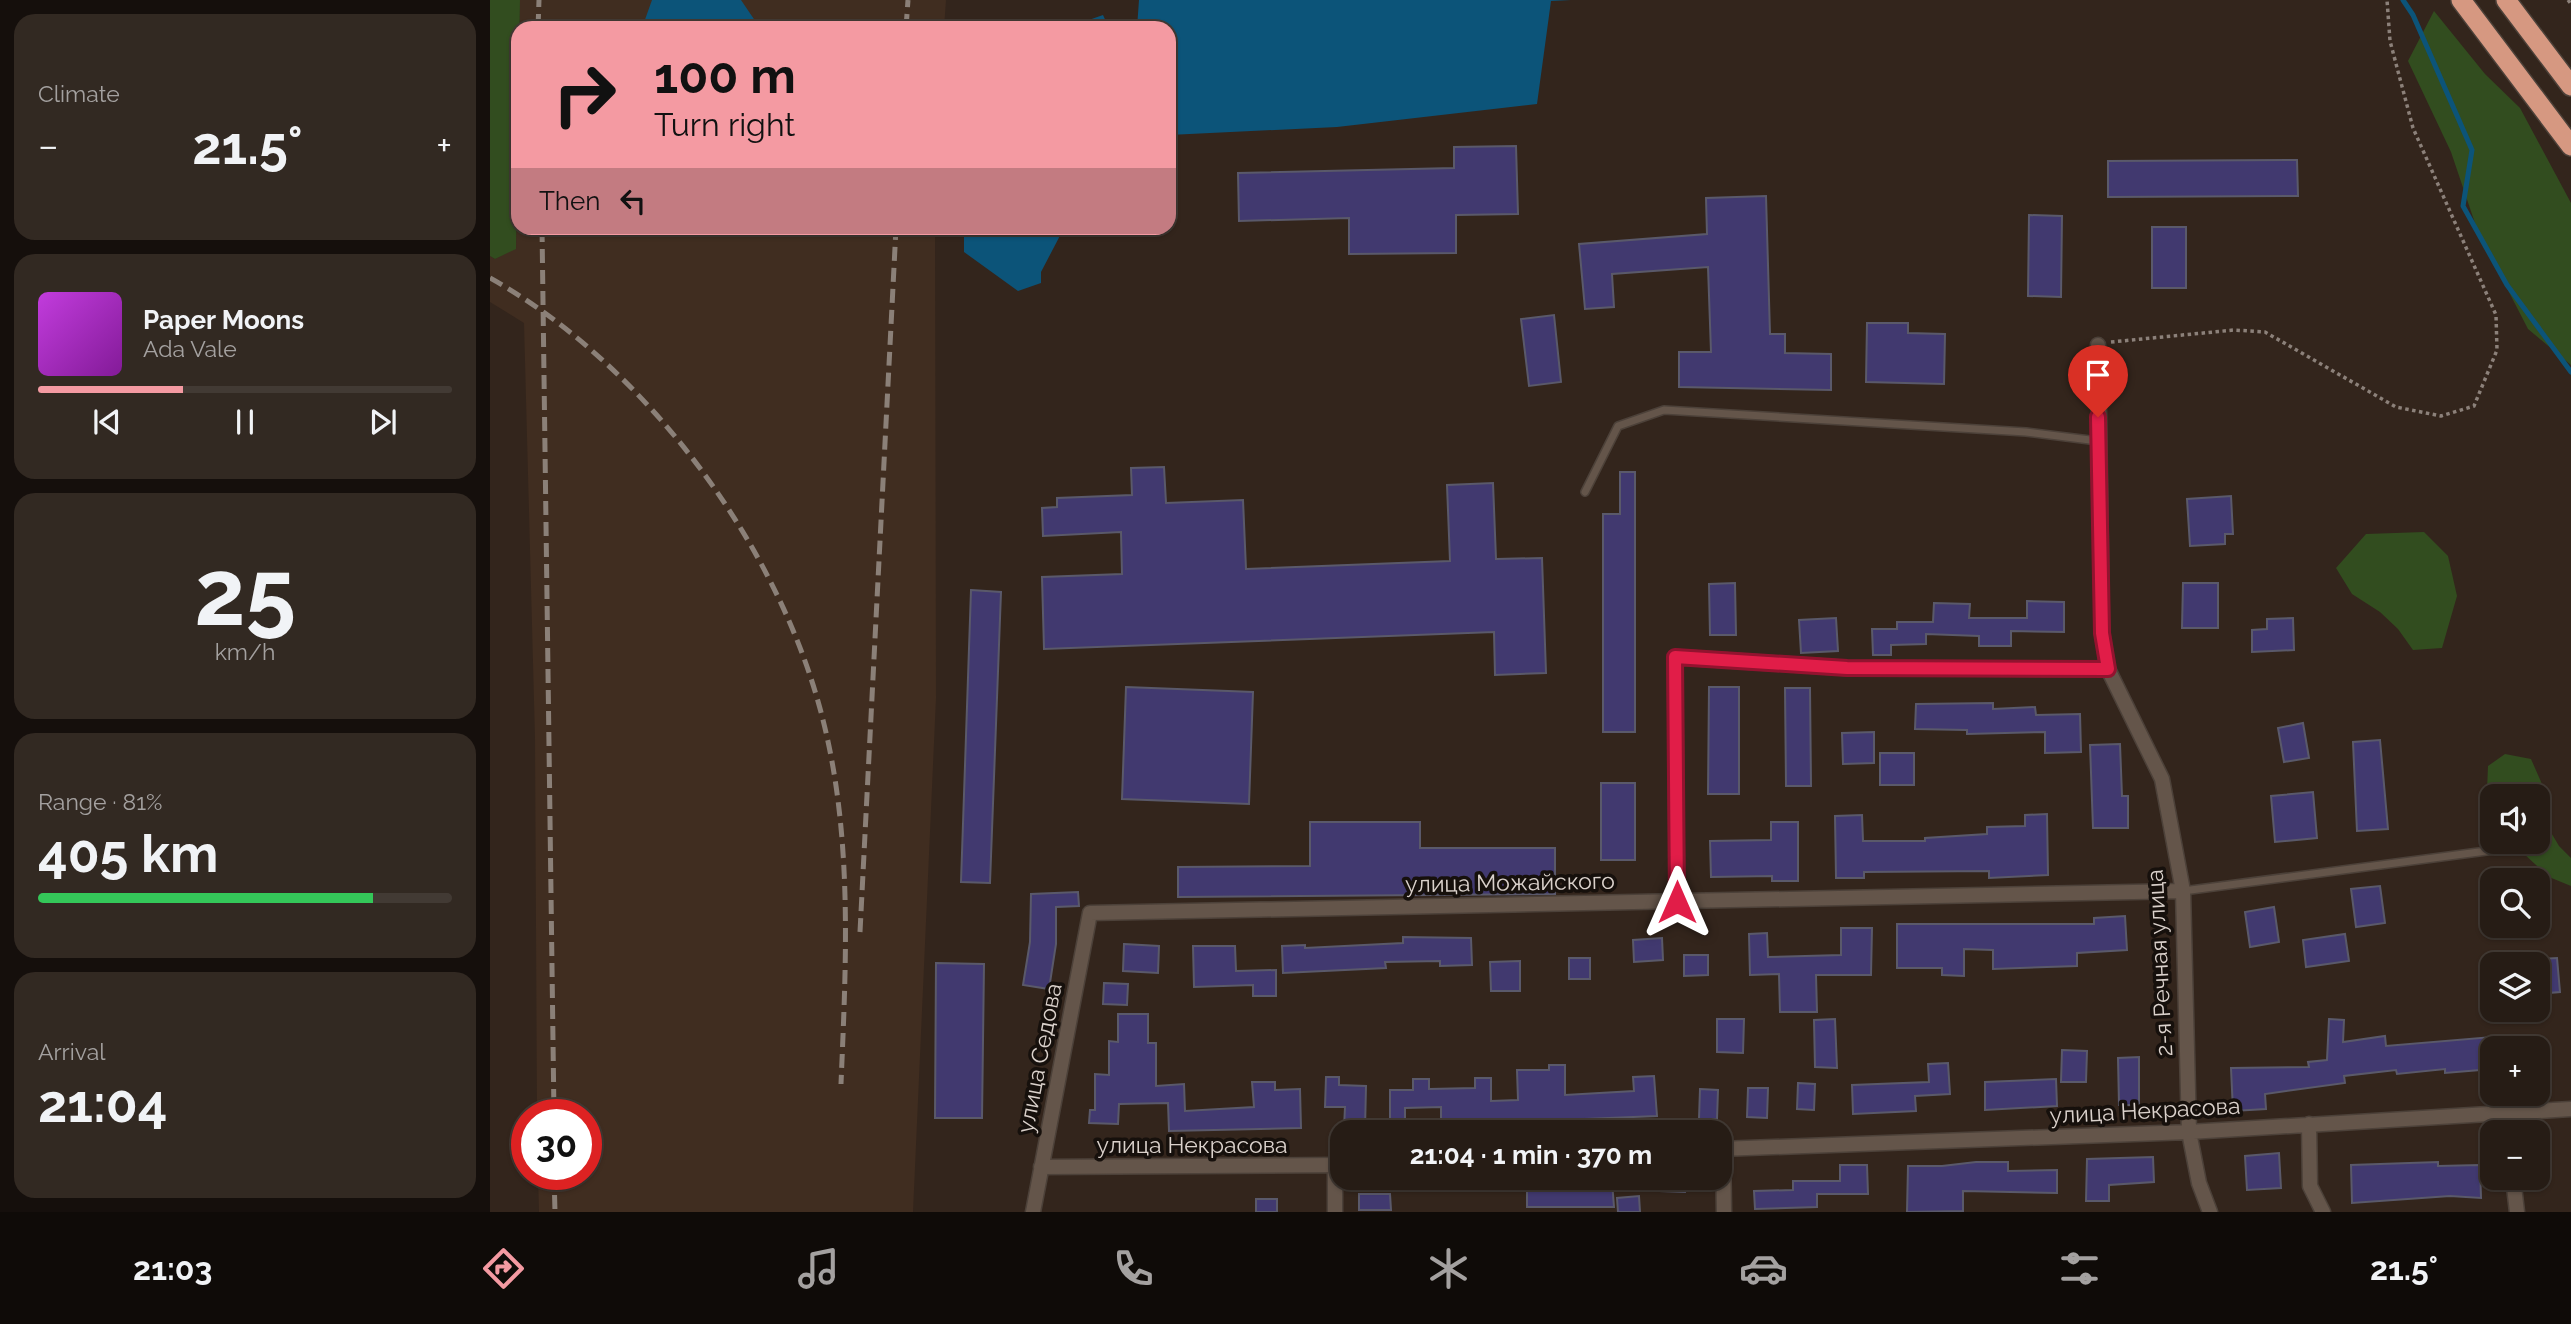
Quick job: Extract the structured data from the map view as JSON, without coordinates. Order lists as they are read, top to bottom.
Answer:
{
  "streets": {
    "street": [
      "улица Можайского",
      "2-я Речная улица",
      "улица Седова",
      "улица Некрасова"
    ]
  },
  "crossings": [
    ["улица Можайского", "2-я Речная улица"],
    ["улица Можайского", "улица Седова"],
    ["2-я Речная улица", "улица Некрасова"],
    ["улица Седова", "улица Некрасова"]
  ],
  "page": {
    "tile": [
      "Climate",
      ["25", "km/h"],
      ["Range · 81%", "405 km"],
      ["Arrival", "21:04"]
    ],
    "turn": ["100 m", "Turn right"],
    "heat": ["−", "21.5°", "+"],
    "then": "Then",
    "song": ["Paper Moons", "Ada Vale"],
    "map_buttons": ["+", "−"],
    "limit": "30",
    "trip": "21:04 · 1 min · 370 m",
    "tabs": ["21:03", "21.5°"]
  }
}
